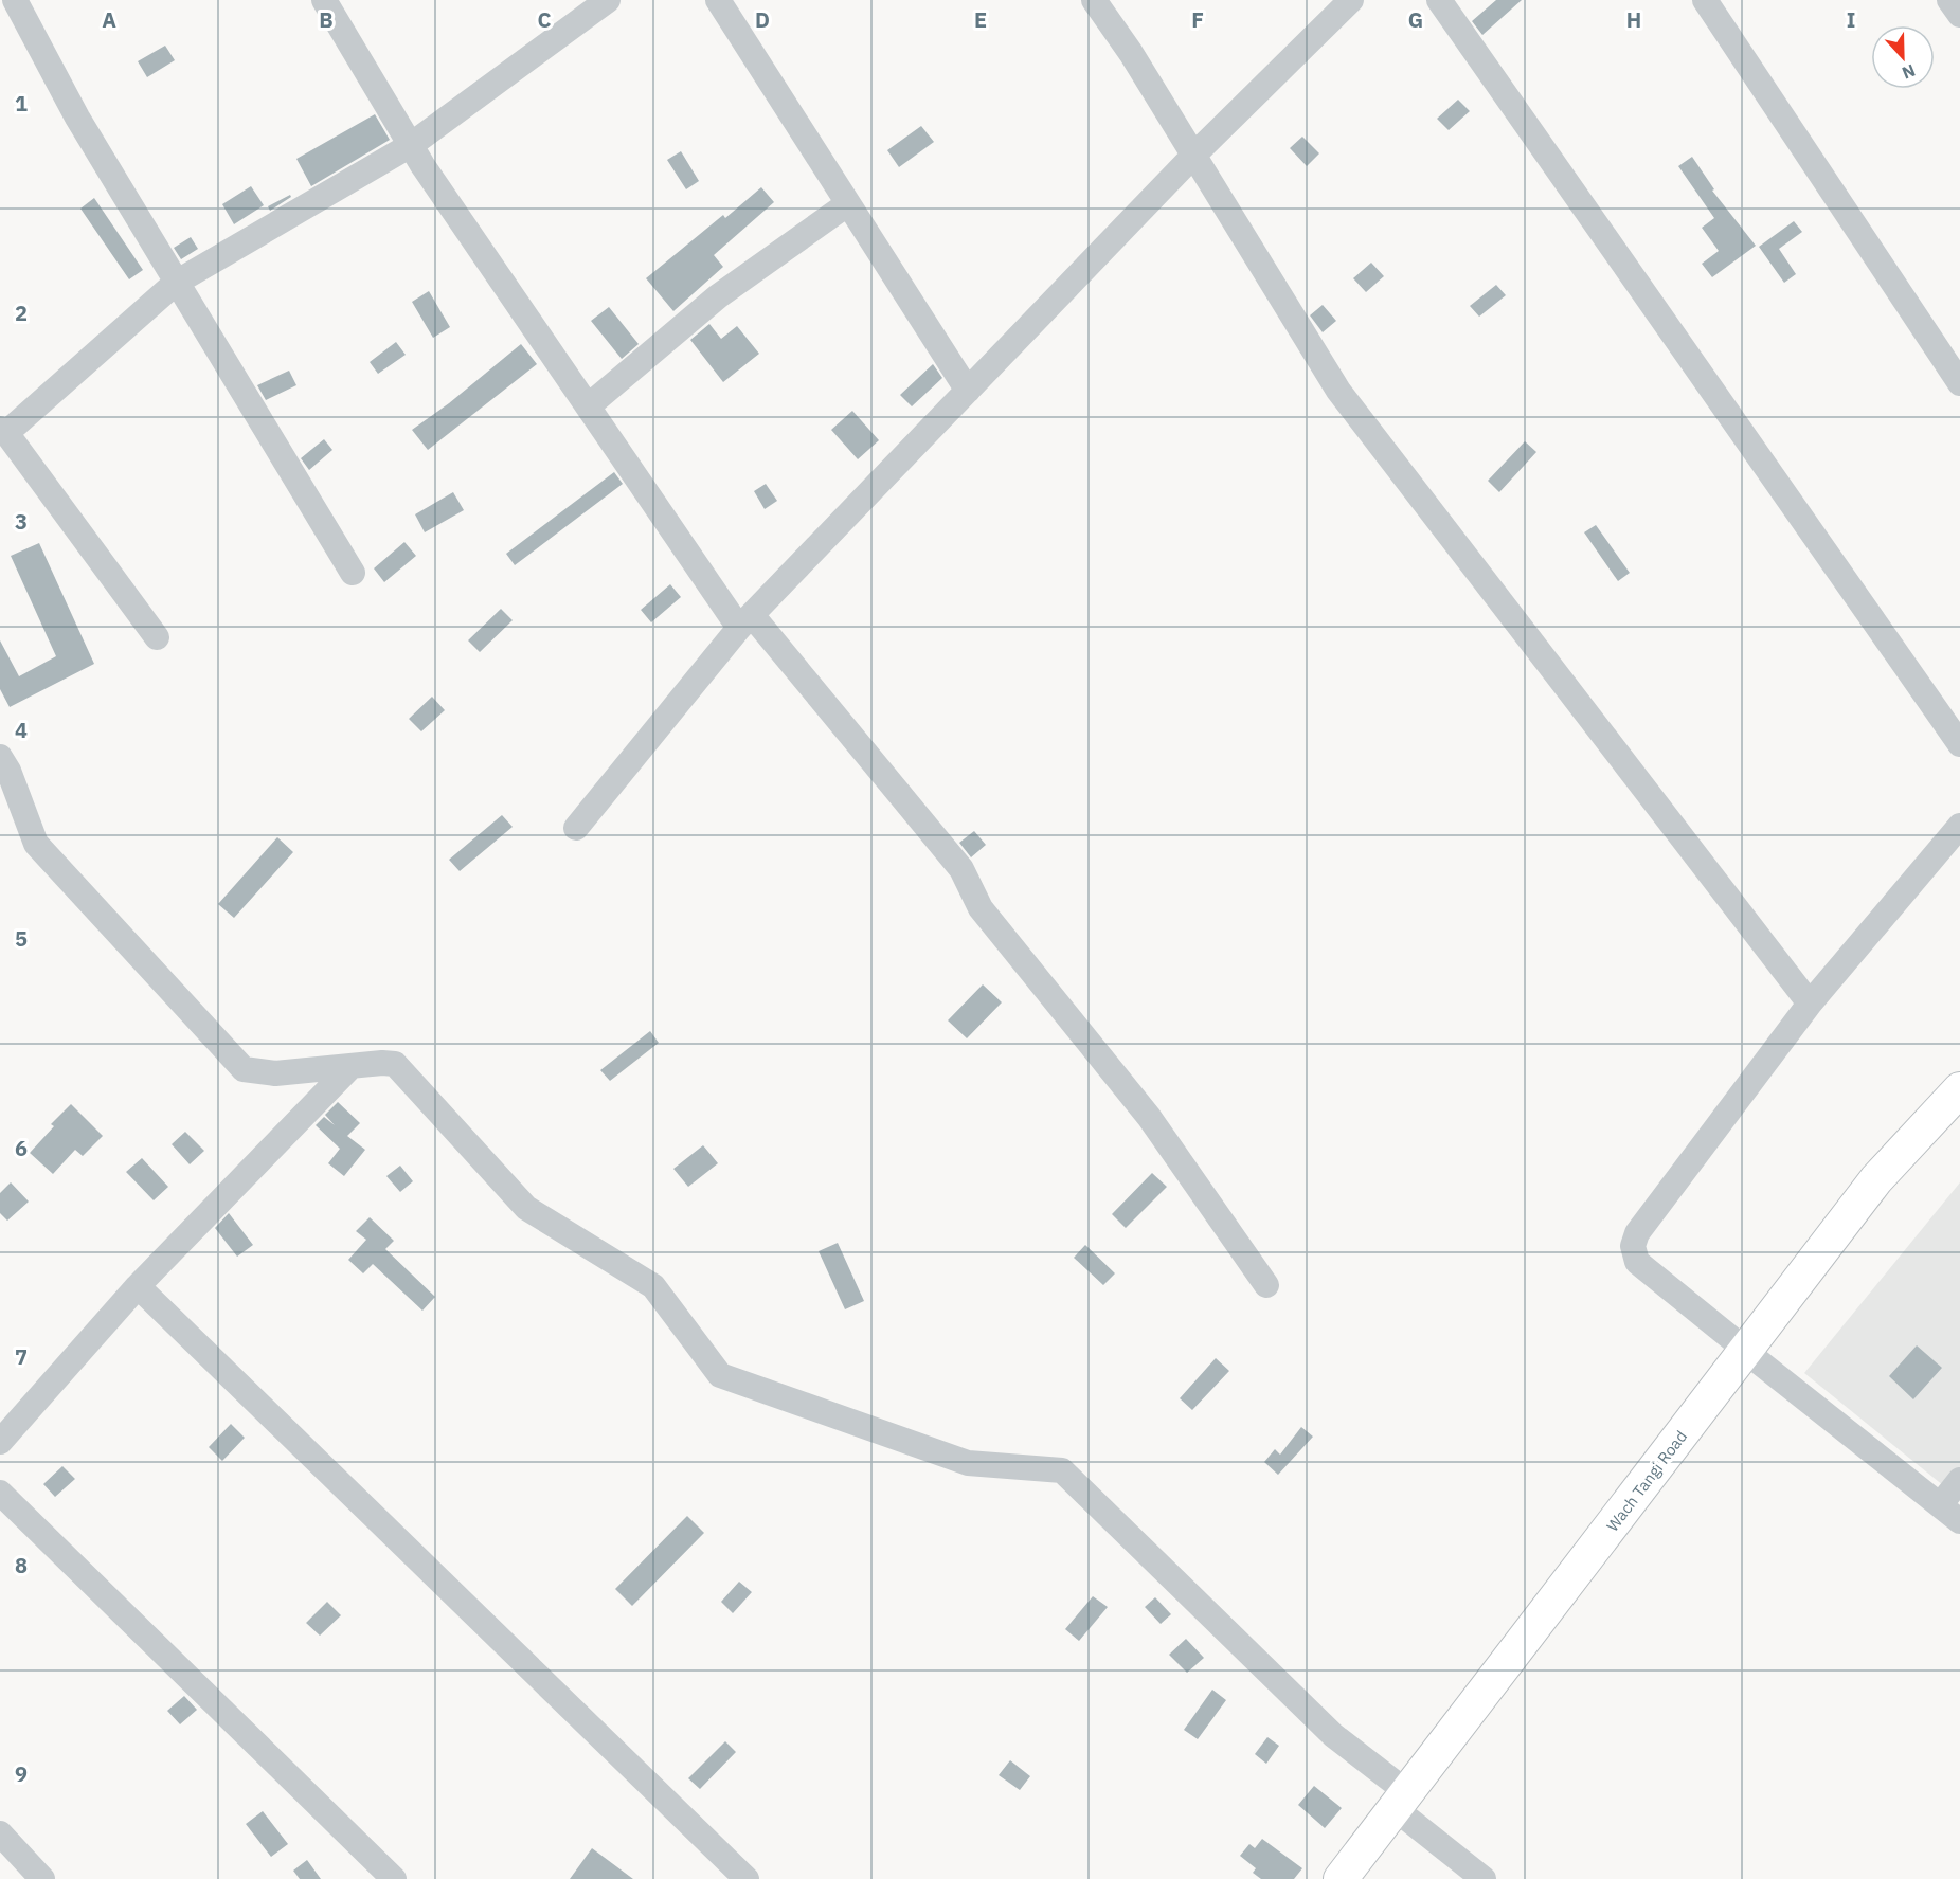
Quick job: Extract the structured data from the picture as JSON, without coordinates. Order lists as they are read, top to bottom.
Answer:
{
  "streets": {
    "main road": ["Wach Tangi Road"]
  },
  "north": "bottom",
  "grid": {
    "columns": [
      "A",
      "B",
      "C",
      "D",
      "E",
      "F",
      "G",
      "H",
      "I"
    ],
    "rows": [
      "1",
      "2",
      "3",
      "4",
      "5",
      "6",
      "7",
      "8",
      "9"
    ]
  }
}
